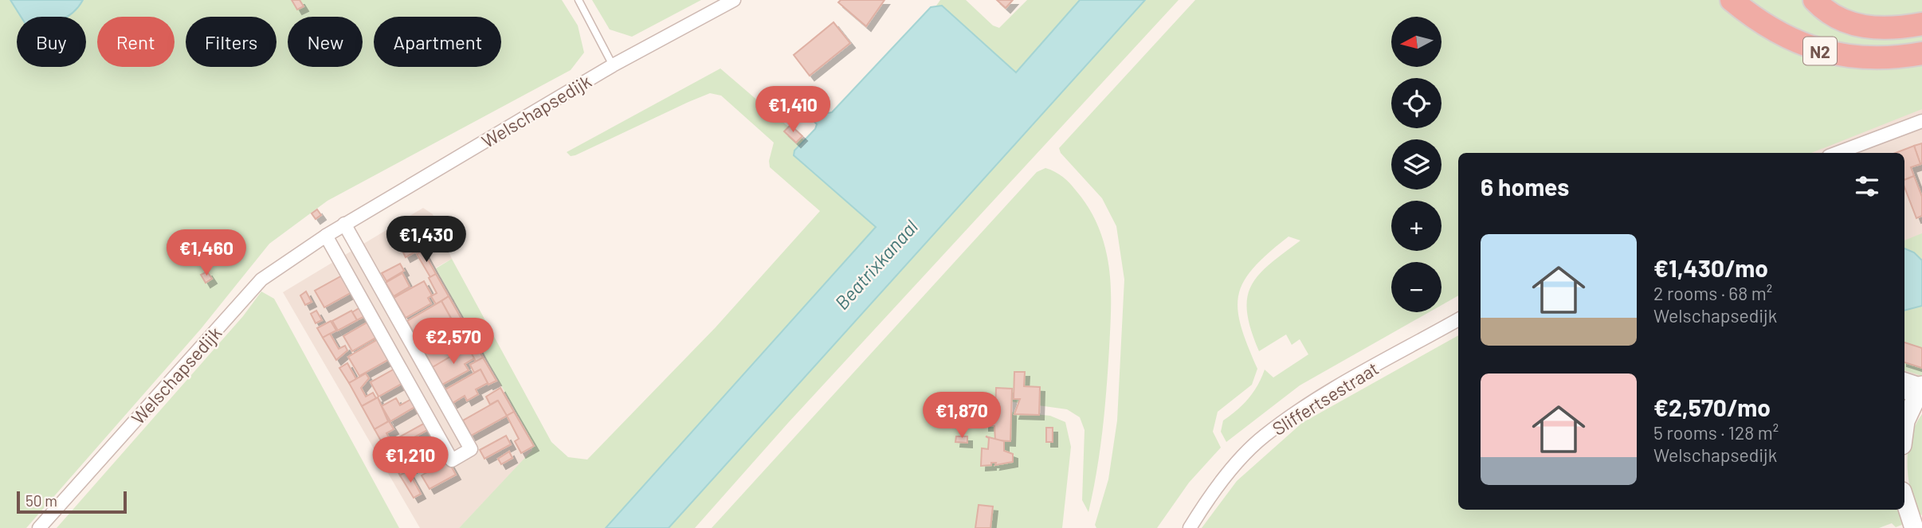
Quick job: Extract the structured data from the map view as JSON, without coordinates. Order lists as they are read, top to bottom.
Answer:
{
  "streets": {
    "highway": ["N2"],
    "street": ["Welschapsedijk", "Sliffertsestraat"]
  },
  "water": ["Beatrixkanaal"],
  "scale_bar": "50 m",
  "north": "left",
  "page": {
    "map_buttons": ["+", "−"],
    "chip": [
      "Buy",
      "Rent",
      "Filters",
      "New",
      "Apartment"
    ],
    "price": [
      "€1,410",
      "€1,430",
      "€1,460",
      "€2,570",
      "€1,870",
      "€1,210"
    ],
    "heading": "6 homes",
    "list": [
      {
        "name": "€1,430/mo",
        "note": "2 rooms · 68 m² · Welschapsedijk"
      },
      {
        "name": "€2,570/mo",
        "note": "5 rooms · 128 m² · Welschapsedijk"
      }
    ],
    "scale": "50 m"
  }
}
